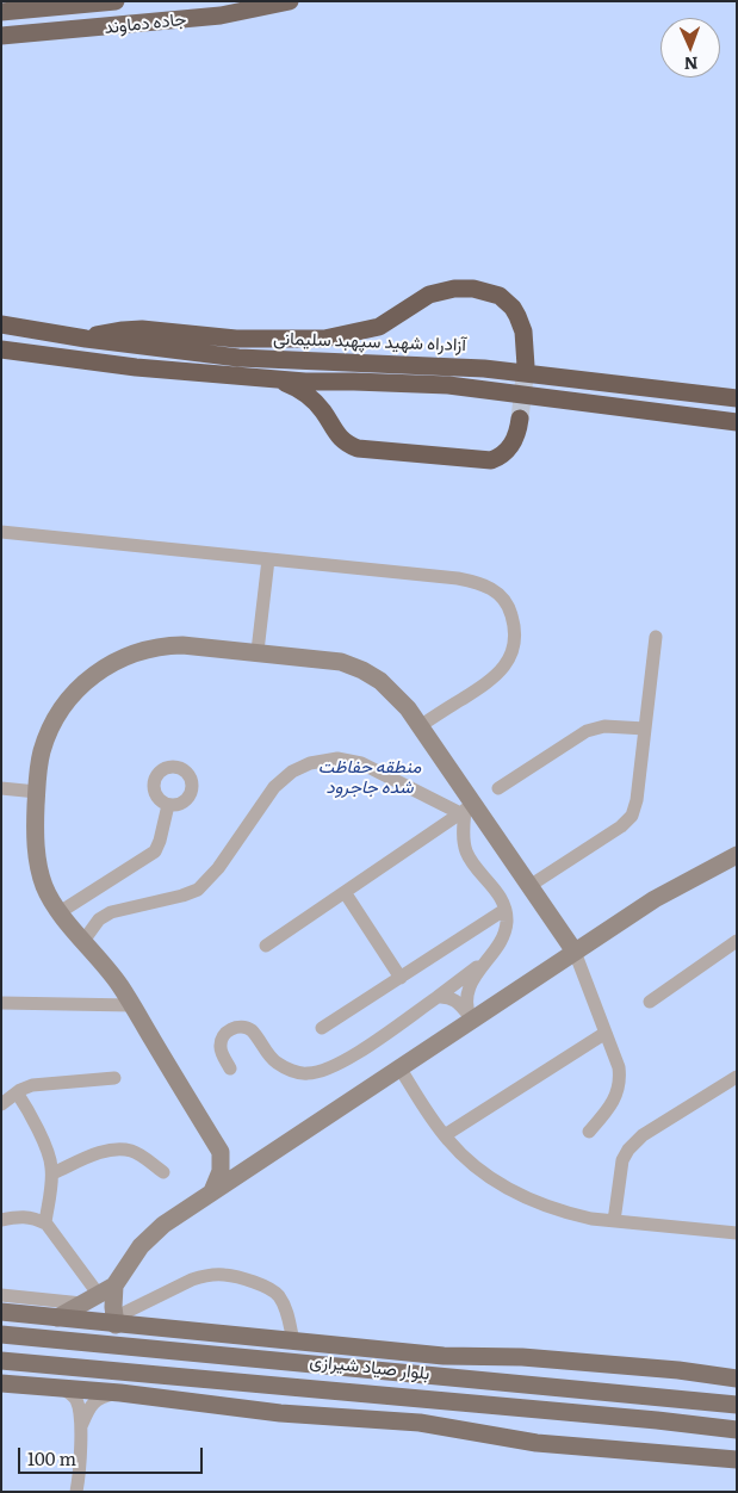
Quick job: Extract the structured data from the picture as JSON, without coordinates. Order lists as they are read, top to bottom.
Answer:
{
  "streets": {
    "highway": ["جاده دماوند", "آزادراه شهید سپهبد سلیمانی"],
    "main road": ["بلوار صیاد شیرازی"]
  },
  "parks": ["منطقه حفاظت شده جاجرود"],
  "scale_bar": "100 m",
  "north": "bottom"
}
